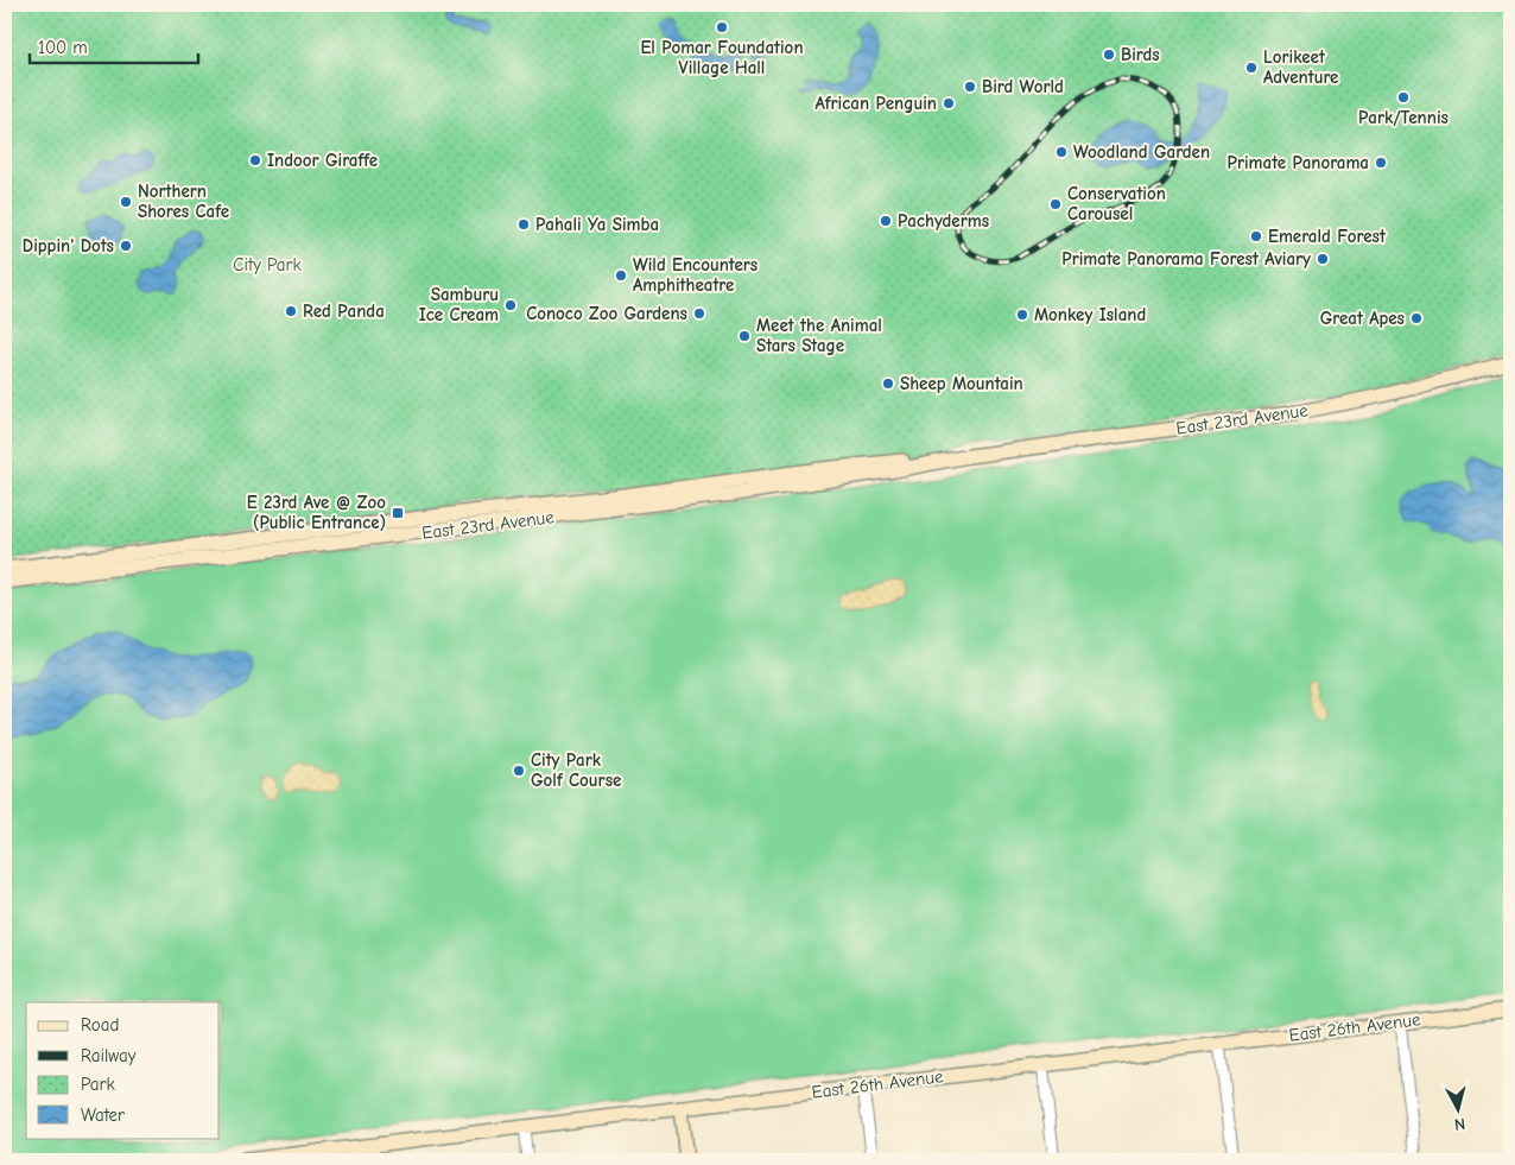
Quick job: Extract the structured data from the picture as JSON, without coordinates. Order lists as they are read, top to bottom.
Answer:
{
  "streets": {
    "main road": ["East 23rd Avenue", "East 26th Avenue"]
  },
  "parks": ["City Park"],
  "places": {
    "other": [
      "El Pomar Foundation Village Hall",
      "Birds",
      "Lorikeet Adventure",
      "Bird World",
      "Park/Tennis",
      "African Penguin",
      "Woodland Garden",
      "Indoor Giraffe",
      "Primate Panorama",
      "Northern Shores Cafe",
      "Conservation Carousel",
      "Pachyderms",
      "Pahali Ya Simba",
      "Emerald Forest",
      "Dippin' Dots",
      "Primate Panorama Forest Aviary",
      "Wild Encounters Amphitheatre",
      "Samburu Ice Cream",
      "Red Panda",
      "Conoco Zoo Gardens",
      "Monkey Island",
      "Great Apes",
      "Meet the Animal Stars Stage",
      "Sheep Mountain",
      "City Park Golf Course"
    ],
    "transit": ["E 23rd Ave @ Zoo (Public Entrance)"]
  },
  "legend": [
    "Road",
    "Railway",
    "Park",
    "Water"
  ],
  "scale_bar": "100 m",
  "north": "bottom"
}
